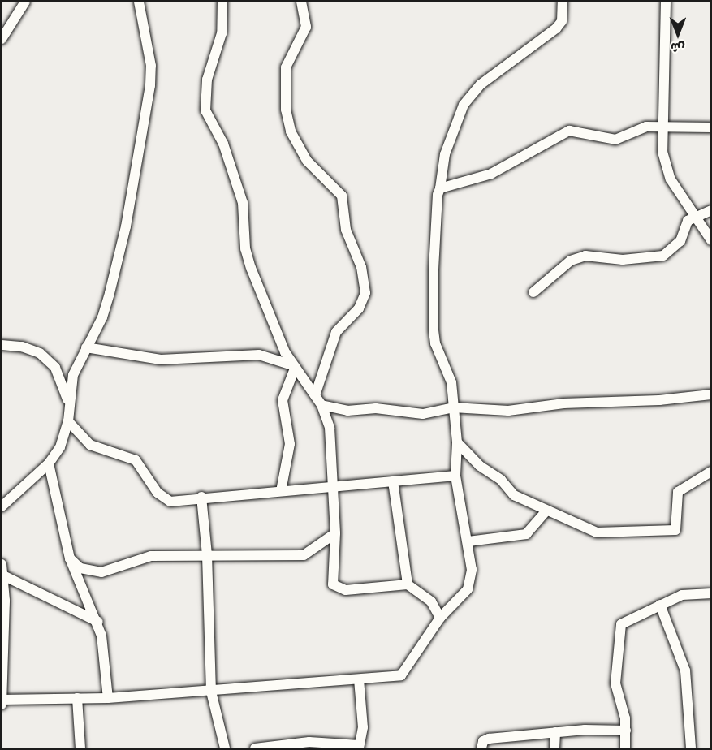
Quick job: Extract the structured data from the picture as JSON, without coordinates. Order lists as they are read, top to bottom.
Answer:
{
  "north": "bottom"
}
